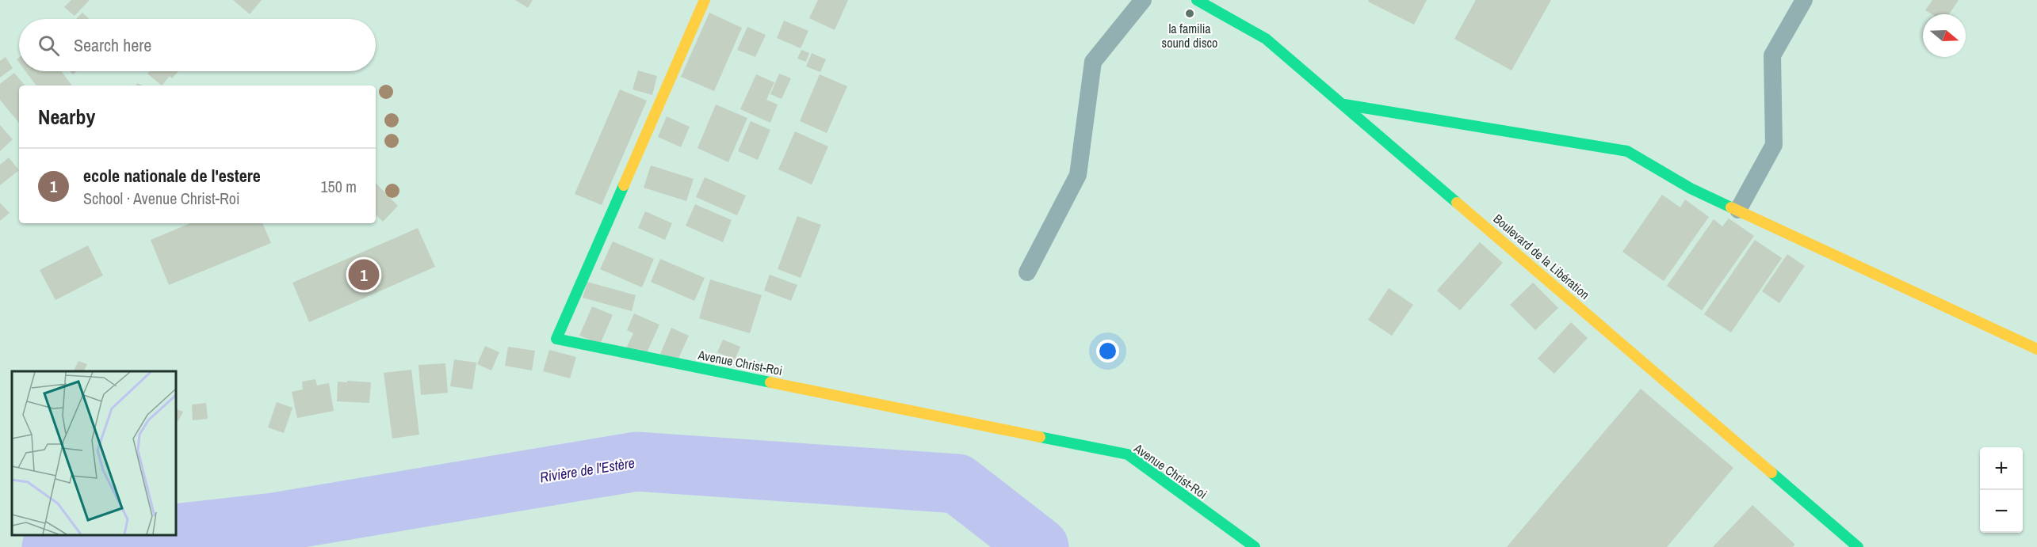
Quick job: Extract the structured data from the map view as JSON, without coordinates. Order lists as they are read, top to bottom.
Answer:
{
  "streets": {
    "street": ["Boulevard de la Libération", "Avenue Christ-Roi"]
  },
  "water": ["Rivière de l'Estère"],
  "places": ["la familia sound disco"],
  "north": "right",
  "page": {
    "search": "Search here",
    "heading": "Nearby",
    "list": [
      {
        "mark": "1",
        "name": "ecole nationale de l'estere",
        "note": "School · Avenue Christ-Roi",
        "value": "150 m"
      }
    ],
    "pins": "1",
    "map_buttons": ["+", "−"]
  }
}
